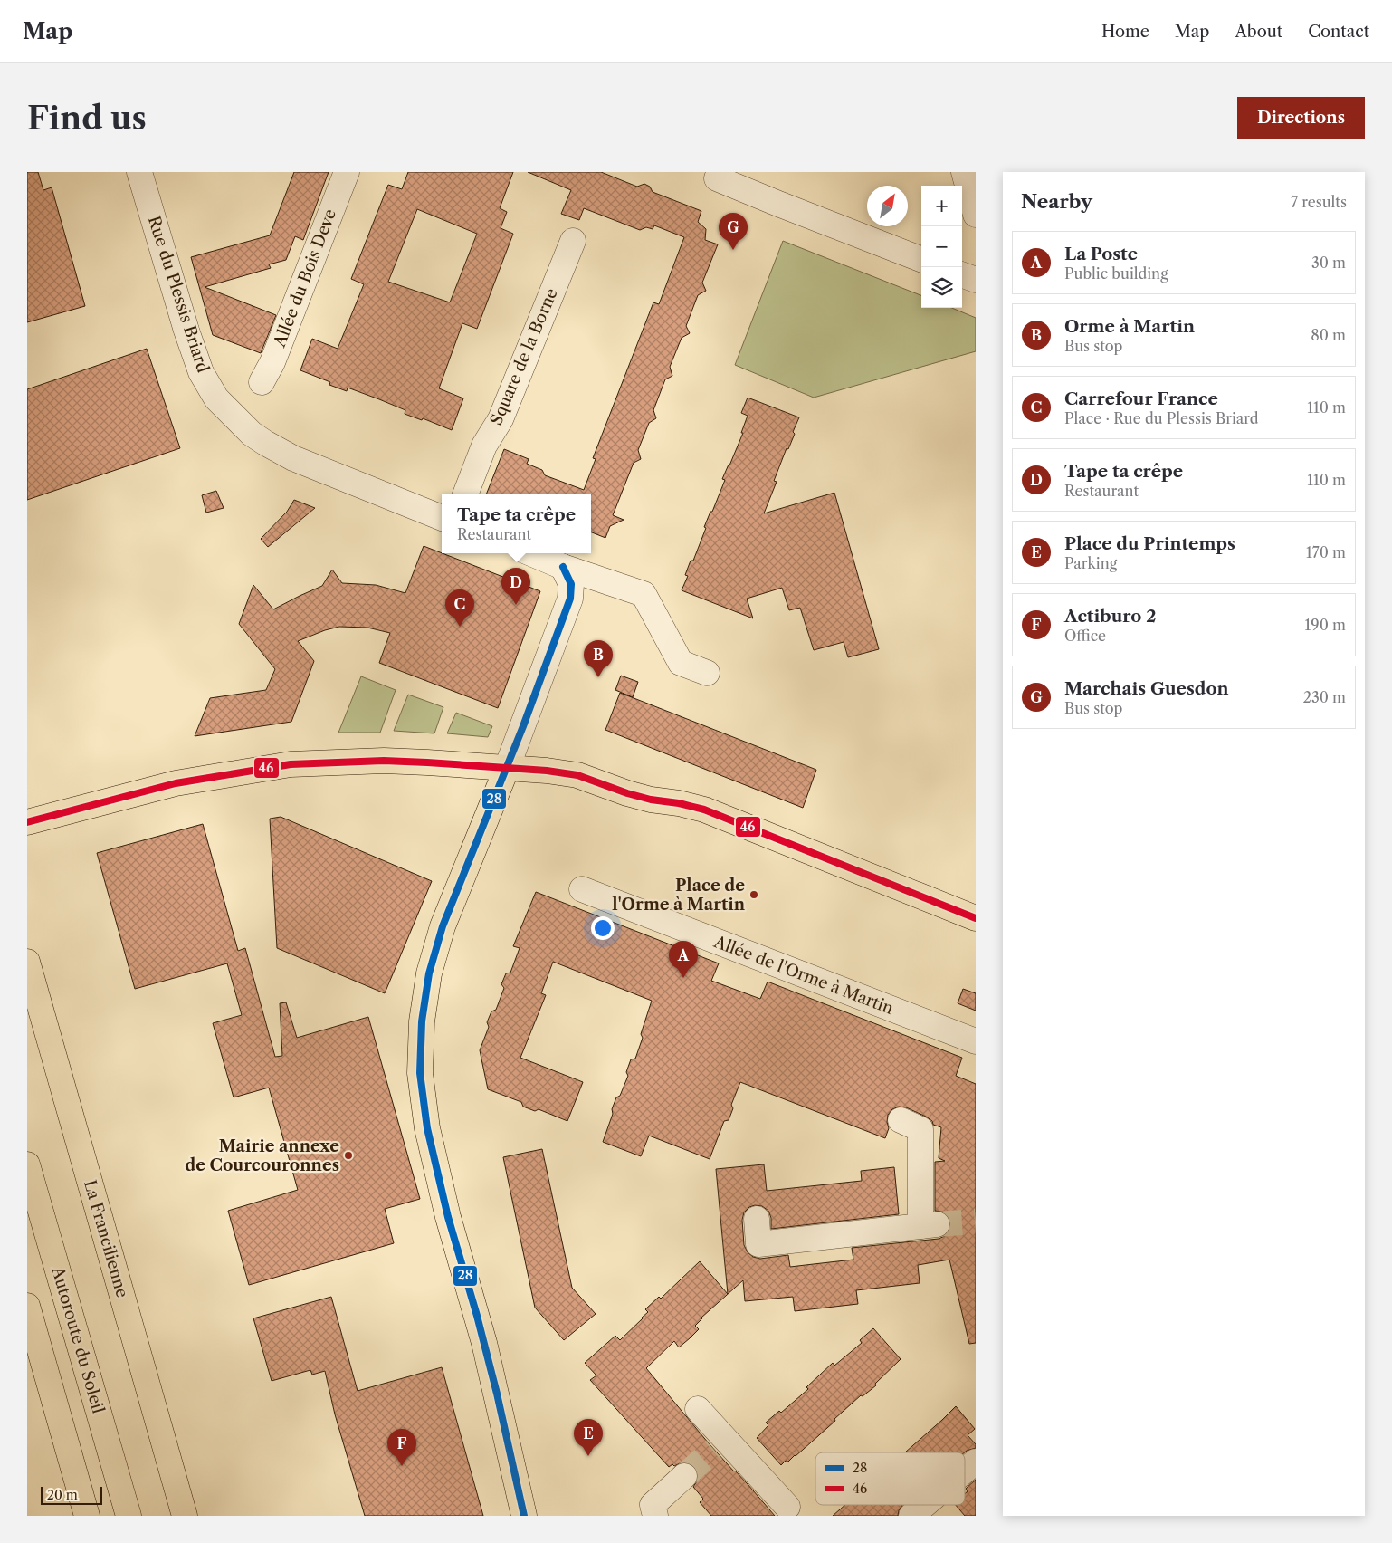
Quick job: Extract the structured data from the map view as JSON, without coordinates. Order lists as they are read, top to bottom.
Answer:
{
  "streets": {
    "main road": ["La Francilienne", "Autoroute du Soleil"],
    "street": [
      "Allée du Bois Deve",
      "Rue du Plessis Briard",
      "Square de la Borne",
      "Allée de l'Orme à Martin"
    ]
  },
  "places": ["Place de l'Orme à Martin", "Mairie annexe de Courcouronnes"],
  "lines": ["transit line 28", "transit line 46"],
  "legend": ["28", "46"],
  "scale_bar": "20 m",
  "north": "top right",
  "page": {
    "header": "Map",
    "nav": [
      "Home",
      "Map",
      "About",
      "Contact"
    ],
    "buttons": "Directions",
    "title": "Find us",
    "heading": ["Nearby", "7 results"],
    "map_buttons": ["+", "−"],
    "pins": [
      "G",
      "D",
      "C",
      "B",
      "A",
      "E",
      "F"
    ],
    "list": [
      {
        "mark": "A",
        "name": "La Poste",
        "note": "Public building",
        "value": "30 m"
      },
      {
        "mark": "B",
        "name": "Orme à Martin",
        "note": "Bus stop",
        "value": "80 m"
      },
      {
        "mark": "C",
        "name": "Carrefour France",
        "note": "Place · Rue du Plessis Briard",
        "value": "110 m"
      },
      {
        "mark": "D",
        "name": "Tape ta crêpe",
        "note": "Restaurant",
        "value": "110 m"
      },
      {
        "mark": "E",
        "name": "Place du Printemps",
        "note": "Parking",
        "value": "170 m"
      },
      {
        "mark": "F",
        "name": "Actiburo 2",
        "note": "Office",
        "value": "190 m"
      },
      {
        "mark": "G",
        "name": "Marchais Guesdon",
        "note": "Bus stop",
        "value": "230 m"
      }
    ],
    "popup": ["Tape ta crêpe", "Restaurant"],
    "scale": "20 m"
  }
}
